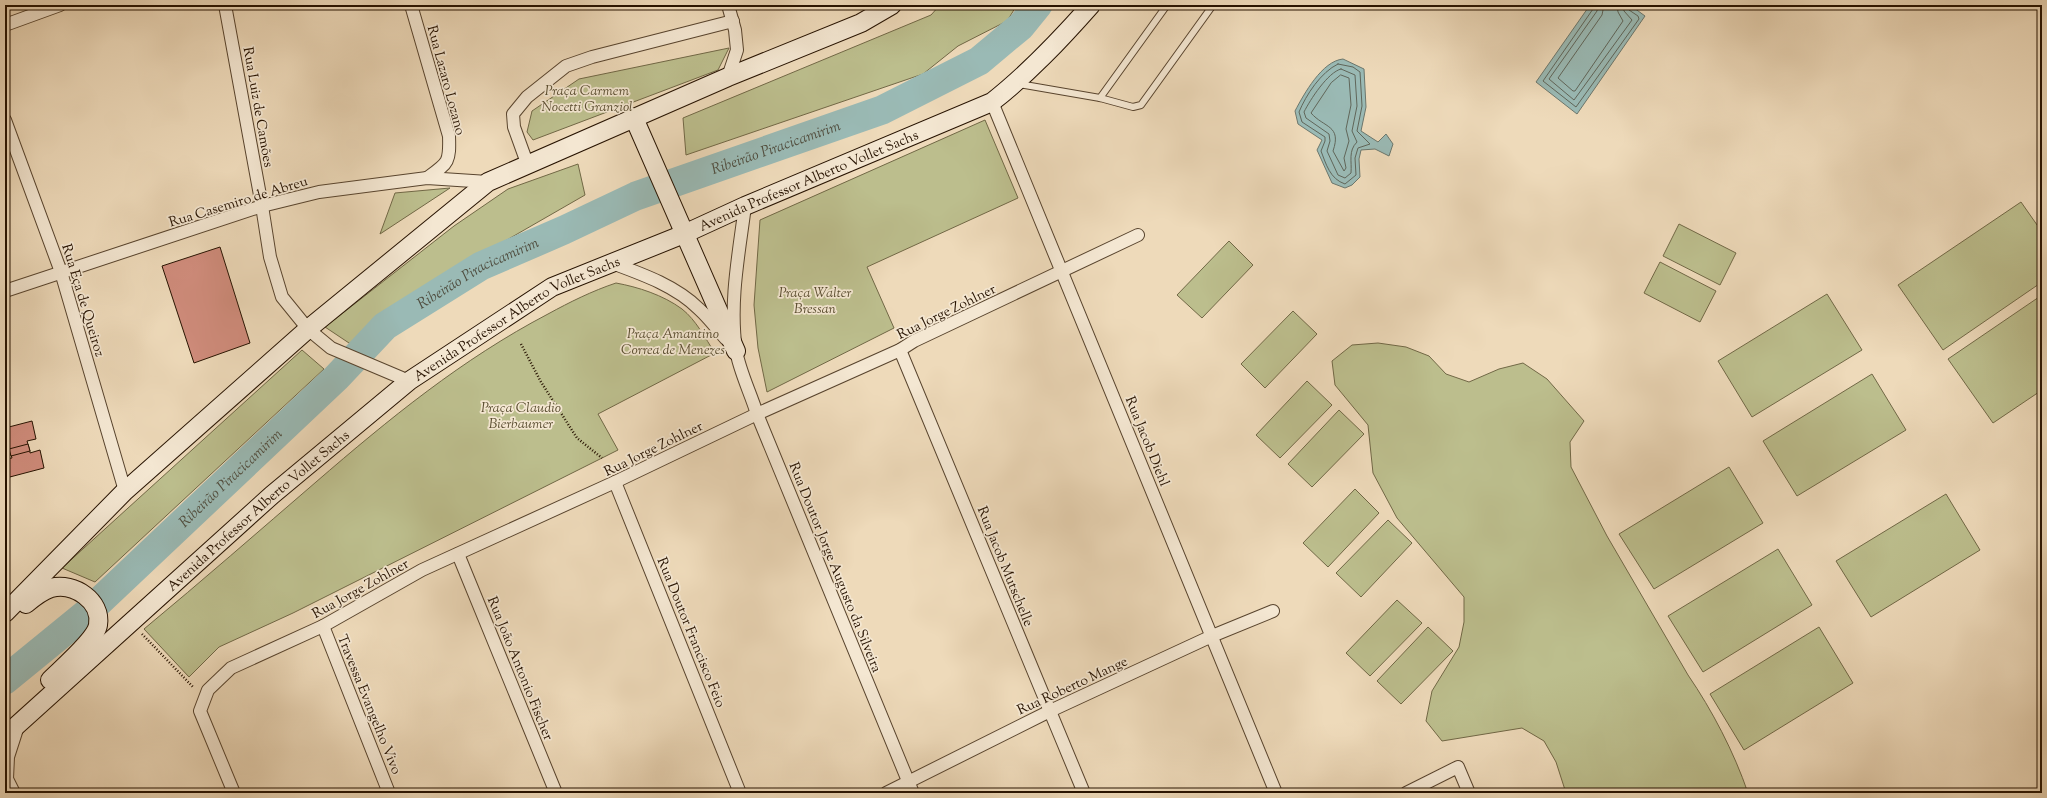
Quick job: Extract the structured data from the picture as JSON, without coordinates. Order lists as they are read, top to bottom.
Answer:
{
  "streets": {
    "main road": ["Avenida Professor Alberto Vollet Sachs"],
    "street": [
      "Rua Lazaro Lozano",
      "Rua Luiz de Camões",
      "Rua Casemiro de Abreu",
      "Rua Eça de Queiroz",
      "Rua Jorge Zohlner",
      "Rua Jacob Diehl",
      "Rua Jacob Mutschelle",
      "Rua Doutor Jorge Augusto da Silveira",
      "Rua Doutor Francisco Feio",
      "Rua João Antonio Fischer",
      "Rua Roberto Mange",
      "Travessa Evangelho Vivo"
    ]
  },
  "crossings": [
    ["Rua Lazaro Lozano", "Rua Casemiro de Abreu"],
    ["Rua Luiz de Camões", "Avenida Professor Alberto Vollet Sachs"],
    ["Rua Luiz de Camões", "Rua Casemiro de Abreu"],
    ["Avenida Professor Alberto Vollet Sachs", "Rua Jacob Diehl"],
    ["Avenida Professor Alberto Vollet Sachs", "Rua Doutor Jorge Augusto da Silveira"],
    ["Rua Casemiro de Abreu", "Rua Eça de Queiroz"],
    ["Rua Jorge Zohlner", "Rua Jacob Diehl"],
    ["Rua Jorge Zohlner", "Rua Jacob Mutschelle"],
    ["Rua Jorge Zohlner", "Rua Doutor Jorge Augusto da Silveira"],
    ["Rua Jorge Zohlner", "Rua Doutor Francisco Feio"],
    ["Rua Jorge Zohlner", "Rua João Antonio Fischer"],
    ["Rua Jorge Zohlner", "Travessa Evangelho Vivo"],
    ["Rua Jacob Diehl", "Rua Roberto Mange"],
    ["Rua Jacob Mutschelle", "Rua Roberto Mange"],
    ["Rua Doutor Jorge Augusto da Silveira", "Rua Roberto Mange"]
  ],
  "water": ["Ribeirão Piracicamirim"],
  "parks": [
    "Praça Carmem Nocetti Granziol",
    "Praça Walter Bressan",
    "Praça Amantino Correa de Menezes",
    "Praça Claudio Bierbaumer"
  ]
}
